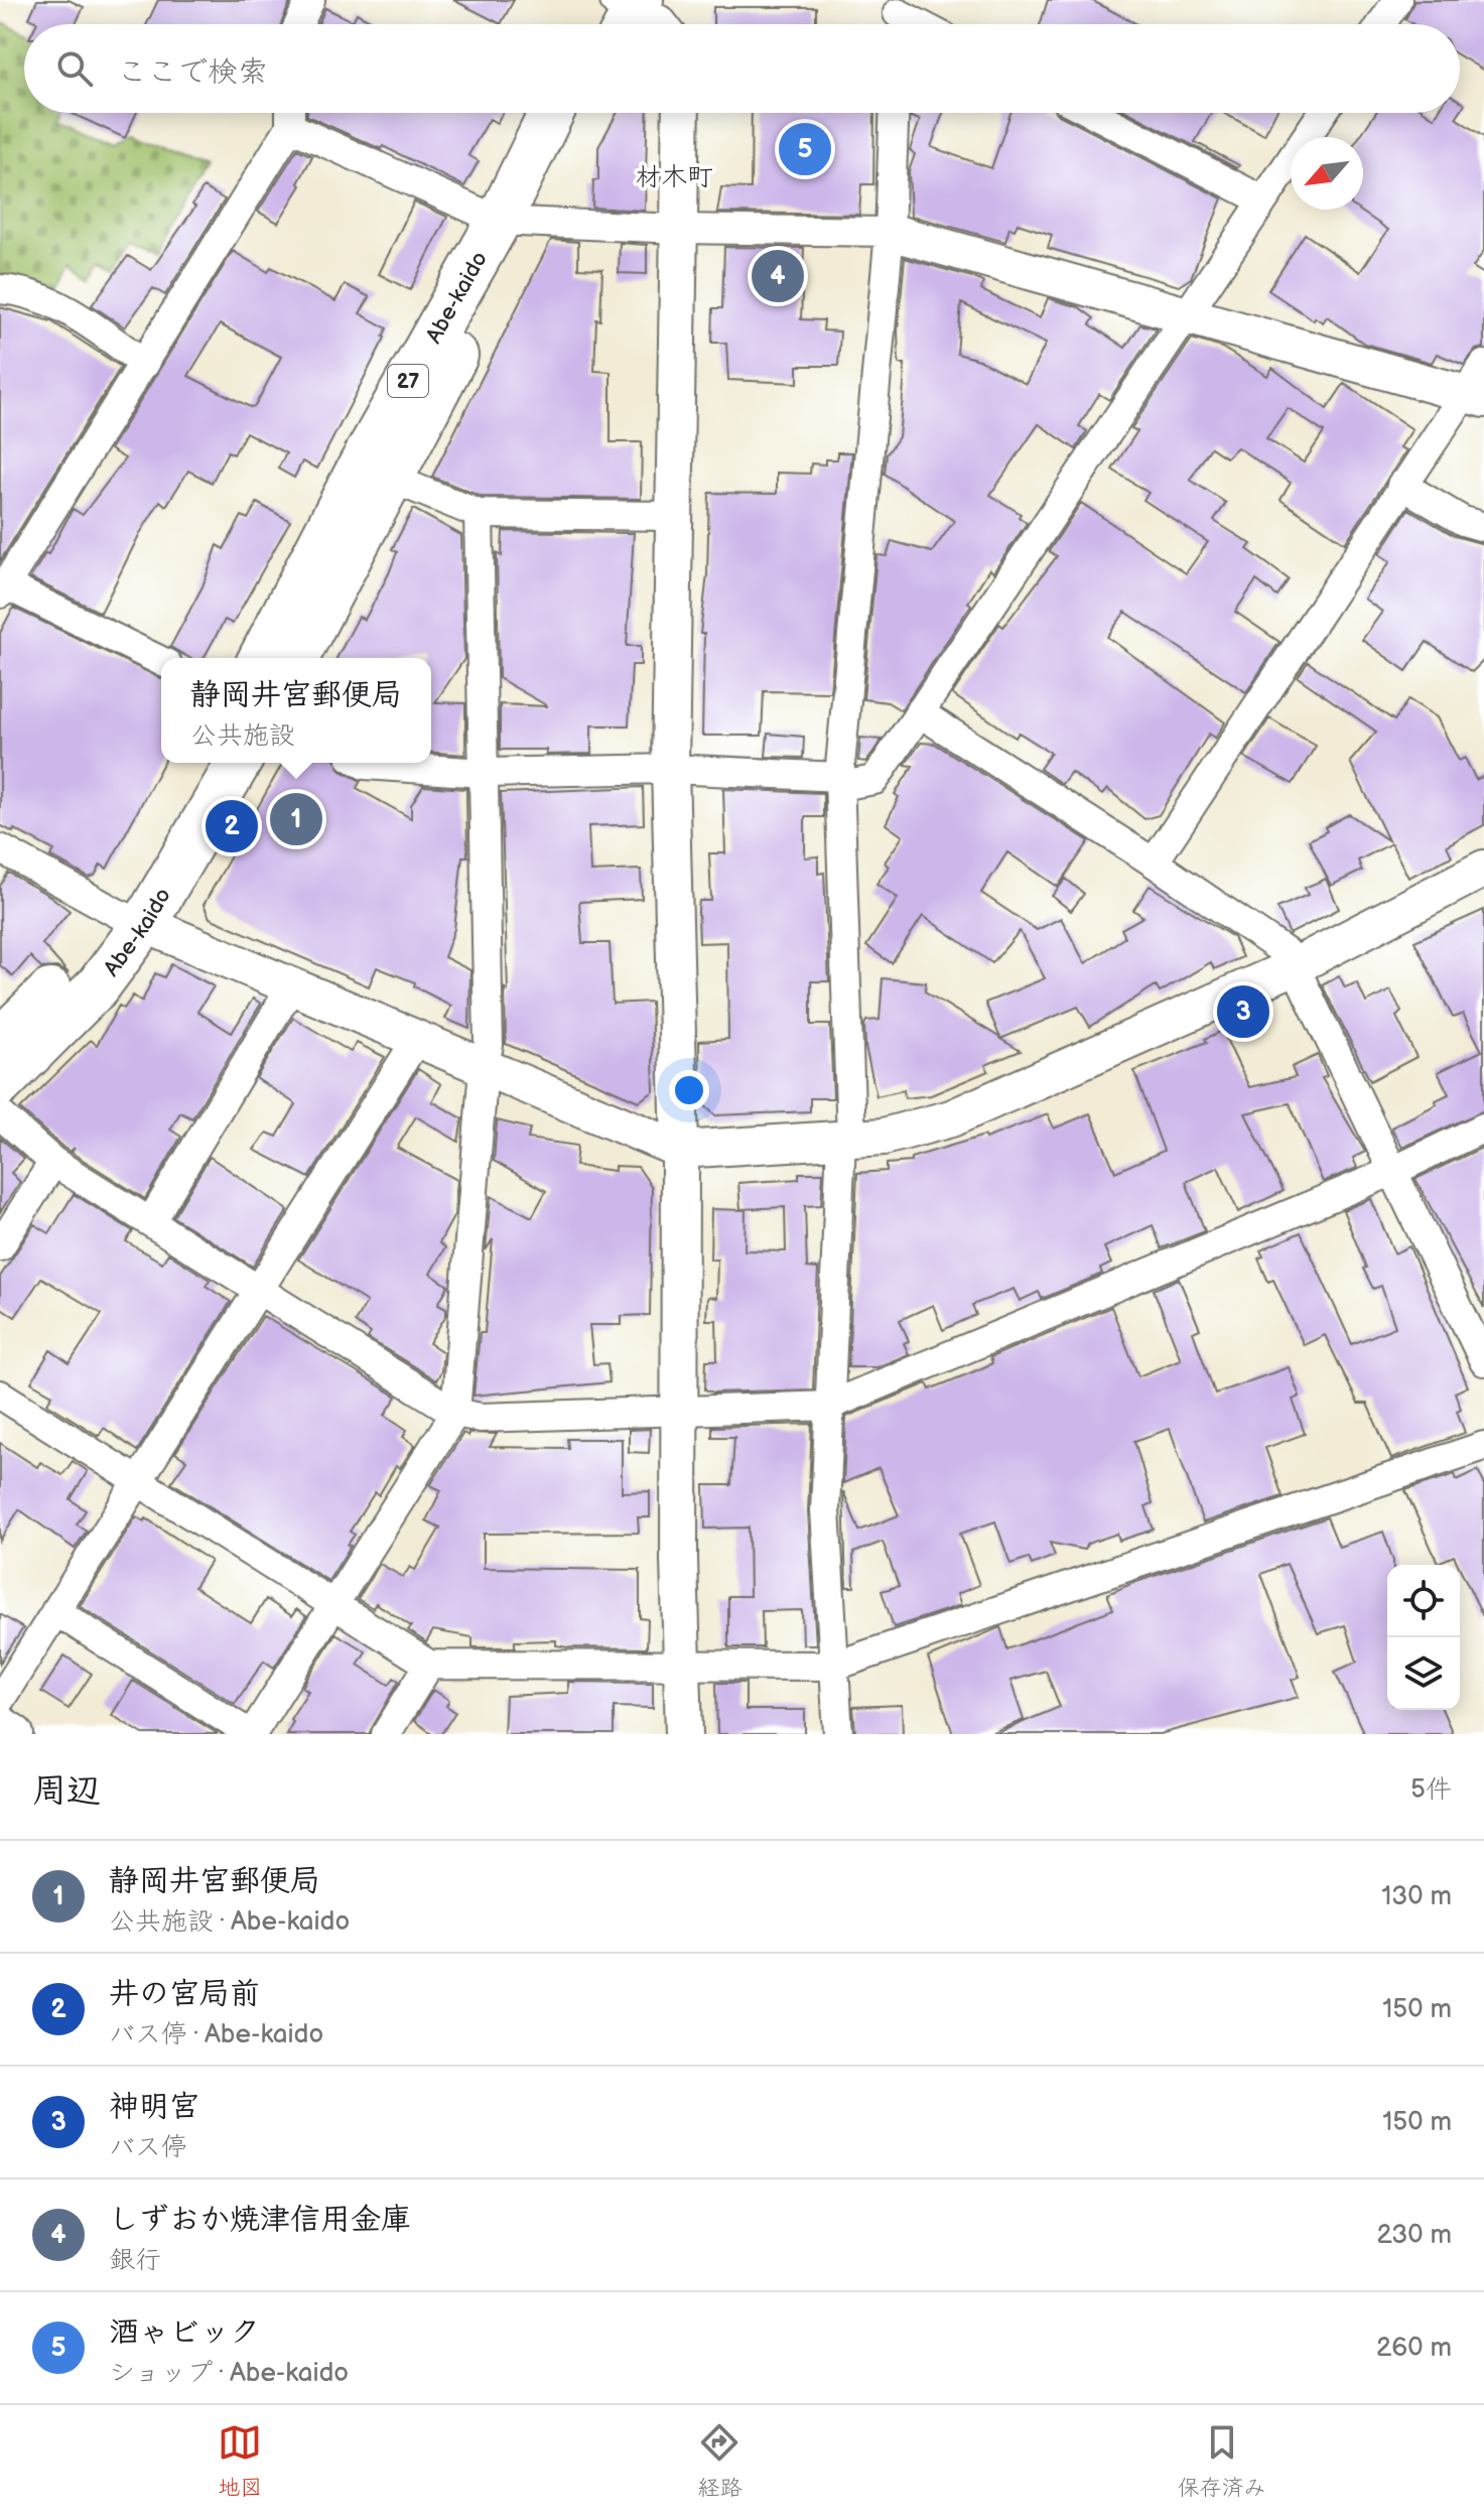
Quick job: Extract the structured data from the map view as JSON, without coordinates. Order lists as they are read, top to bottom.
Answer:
{
  "streets": {
    "main road": ["Abe-kaido", "27"]
  },
  "districts": ["材木町"],
  "north": "bottom left",
  "page": {
    "search": "ここで検索",
    "pins": [
      "5",
      "4",
      "1",
      "2",
      "3"
    ],
    "popup": ["静岡井宮郵便局", "公共施設"],
    "heading": ["周辺", "5件"],
    "list": [
      {
        "mark": "1",
        "name": "静岡井宮郵便局",
        "note": "公共施設 · Abe-kaido",
        "value": "130 m"
      },
      {
        "mark": "2",
        "name": "井の宮局前",
        "note": "バス停 · Abe-kaido",
        "value": "150 m"
      },
      {
        "mark": "3",
        "name": "神明宮",
        "note": "バス停",
        "value": "150 m"
      },
      {
        "mark": "4",
        "name": "しずおか焼津信用金庫",
        "note": "銀行",
        "value": "230 m"
      },
      {
        "mark": "5",
        "name": "酒ゃビック",
        "note": "ショップ · Abe-kaido",
        "value": "260 m"
      }
    ],
    "nav": ["地図", "経路", "保存済み"]
  }
}
